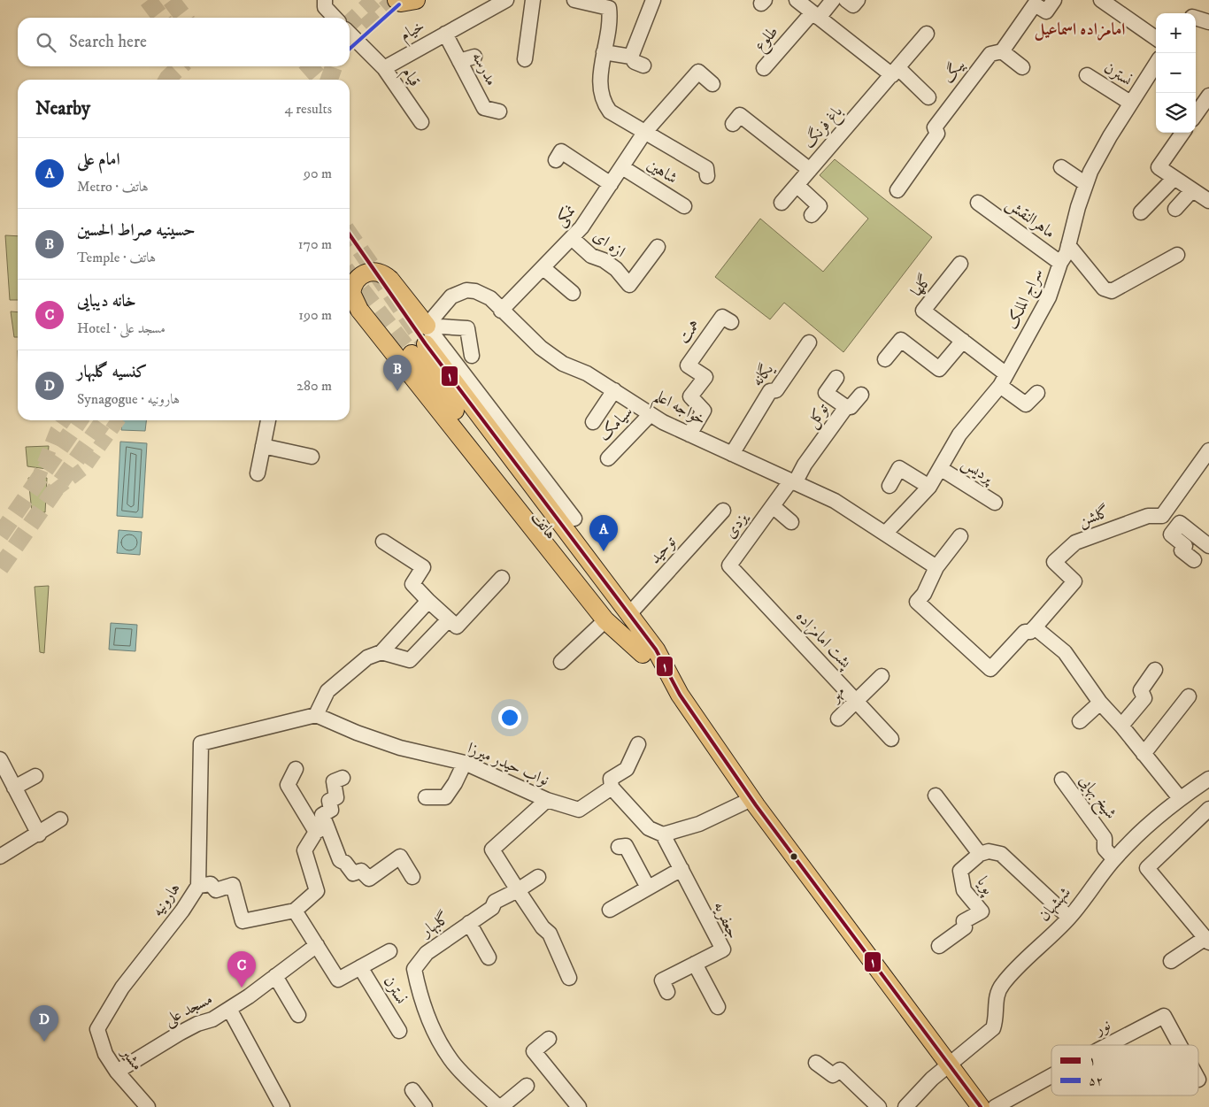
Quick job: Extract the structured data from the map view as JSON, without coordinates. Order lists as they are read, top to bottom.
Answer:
{
  "streets": {
    "main road": ["هاتف"],
    "street": [
      "خیام",
      "طلوع",
      "مدرسه",
      "بیگ",
      "نسترن",
      "قیام",
      "باغ فرنگ",
      "شاهین",
      "نمکی",
      "ماهرالنقش",
      "ازه ای",
      "گلها",
      "سراج الملک",
      "همت",
      "یگانه",
      "خواجه اعلم",
      "توکل",
      "سیامک",
      "پردیس",
      "گلشن",
      "یزدی",
      "توحید",
      "پشت امامزاده",
      "مهر",
      "نواب حیدر میرزا",
      "شیخ بهایی",
      "پویا",
      "هارونیه",
      "شهشهان",
      "جعفریه",
      "گلبهار",
      "مسجد علی",
      "نور",
      "مشیر"
    ]
  },
  "crossings": [
    ["خیام", "مدرسه"],
    ["خیام", "قیام"],
    ["نسترن", "سراج الملک"],
    ["شاهین", "نمکی"],
    ["نمکی", "ازه ای"],
    ["نمکی", "خواجه اعلم"],
    ["ماهرالنقش", "سراج الملک"],
    ["گلها", "سراج الملک"],
    ["سراج الملک", "خواجه اعلم"],
    ["سراج الملک", "پردیس"],
    ["همت", "خواجه اعلم"],
    ["یگانه", "خواجه اعلم"],
    ["خواجه اعلم", "توکل"],
    ["خواجه اعلم", "سیامک"],
    ["خواجه اعلم", "گلشن"],
    ["خواجه اعلم", "یزدی"],
    ["توکل", "یزدی"],
    ["هاتف", "توحید"],
    ["هاتف", "شهشهان"],
    ["یزدی", "پشت امامزاده"],
    ["پشت امامزاده", "مهر"],
    ["نواب حیدر میرزا", "هارونیه"],
    ["شیخ بهایی", "شهشهان"],
    ["هارونیه", "مشیر"],
    ["مسجد علی", "مشیر"]
  ],
  "districts": ["امامزاده اسماعیل"],
  "lines": ["transit line ۵۲", "transit line ۱"],
  "legend": ["۱", "۵۲"],
  "page": {
    "map_buttons": ["+", "−"],
    "search": "Search here",
    "heading": ["Nearby", "4 results"],
    "list": [
      {
        "mark": "A",
        "name": "امام علی",
        "note": "Metro · هاتف",
        "value": "90 m"
      },
      {
        "mark": "B",
        "name": "حسینیه صراط الحسین",
        "note": "Temple · هاتف",
        "value": "170 m"
      },
      {
        "mark": "C",
        "name": "خانه دیبایی",
        "note": "Hotel · مسجد علی",
        "value": "190 m"
      },
      {
        "mark": "D",
        "name": "کنسیه گلبهار",
        "note": "Synagogue · هارونیه",
        "value": "280 m"
      }
    ],
    "pins": [
      "B",
      "A",
      "C",
      "D"
    ]
  }
}
